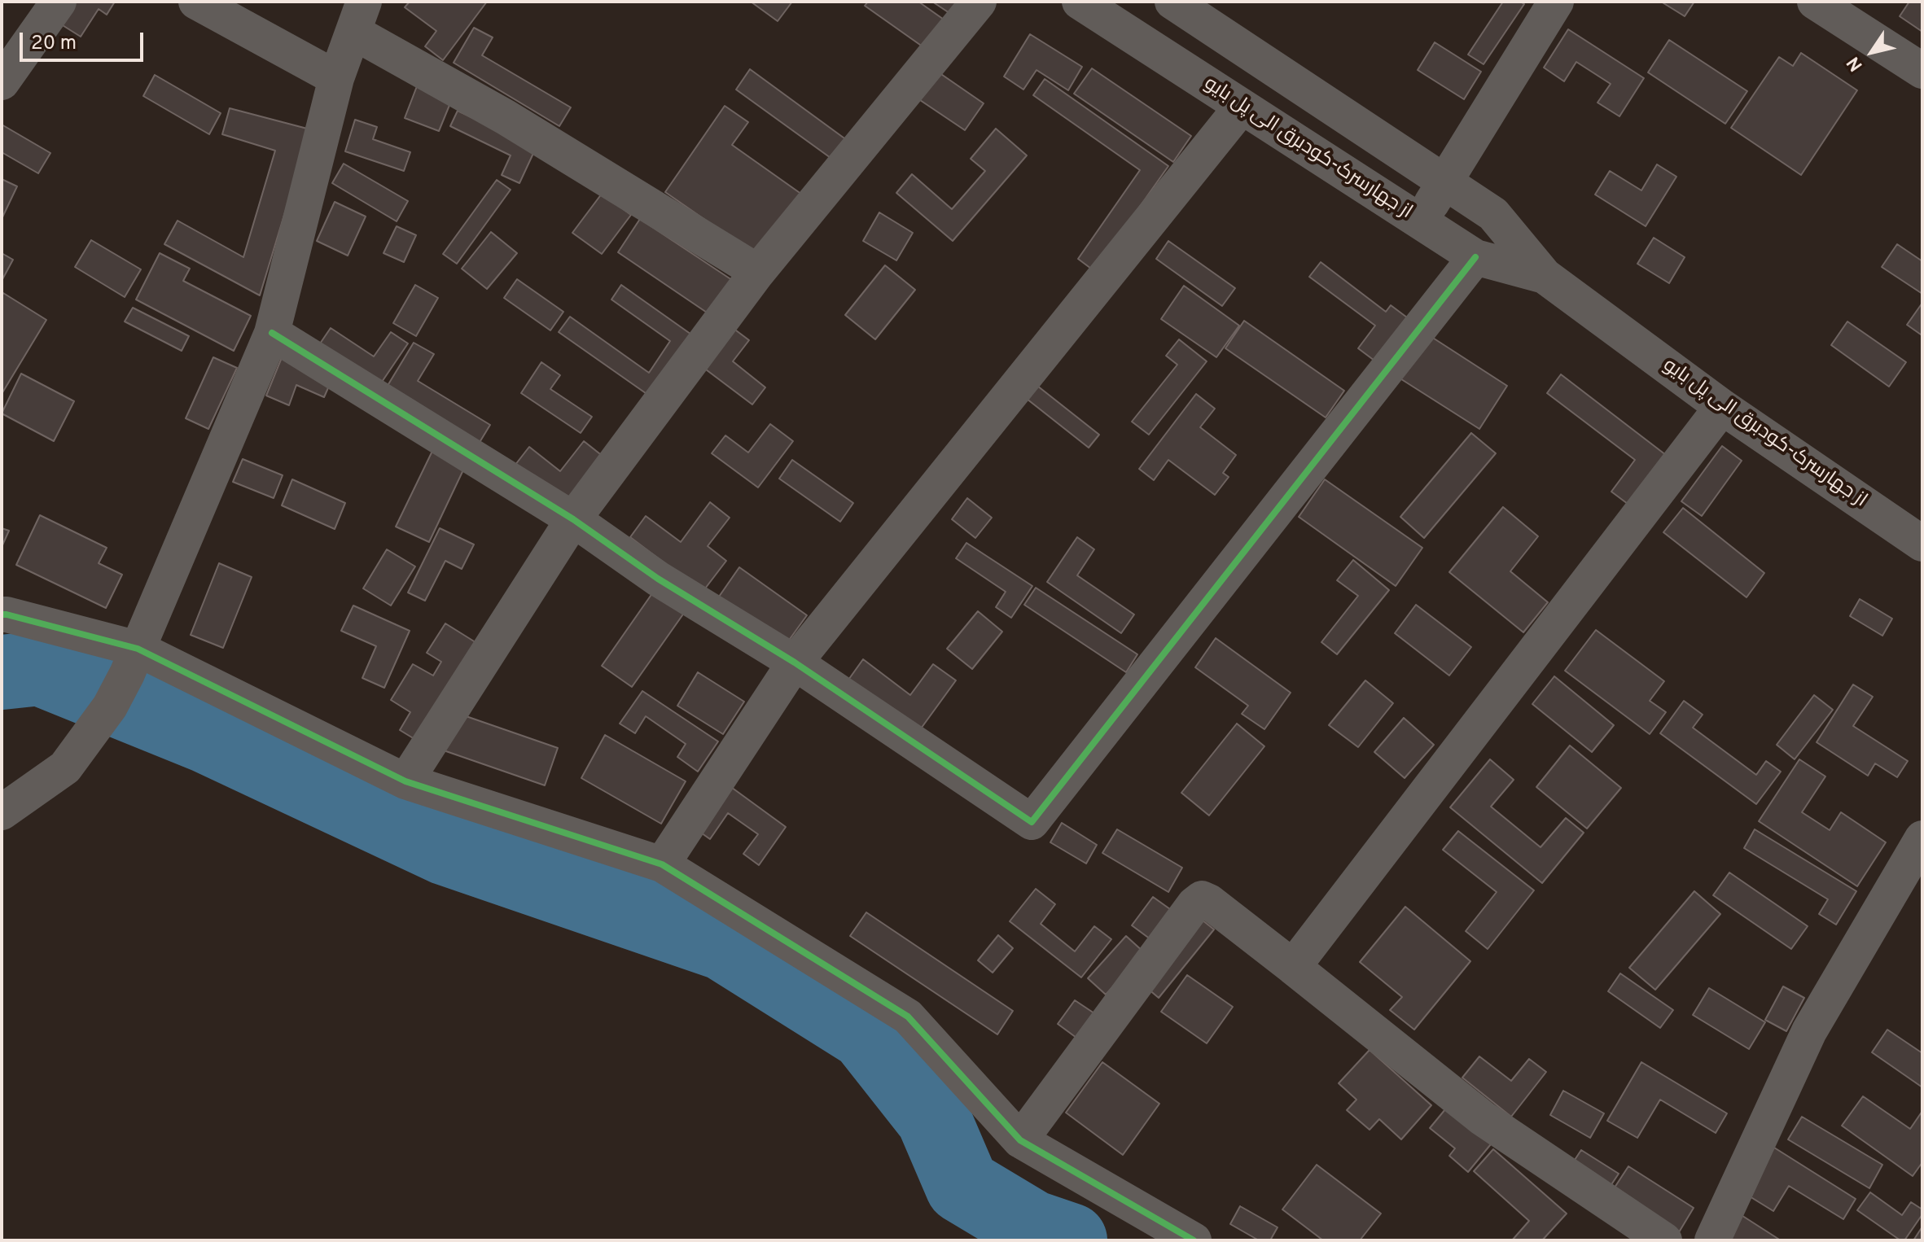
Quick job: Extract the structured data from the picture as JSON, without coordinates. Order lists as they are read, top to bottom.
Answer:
{
  "streets": {
    "street": ["از جهارسرک-کودبرق الی پل بایو"]
  },
  "scale_bar": "20 m",
  "north": "bottom left"
}
